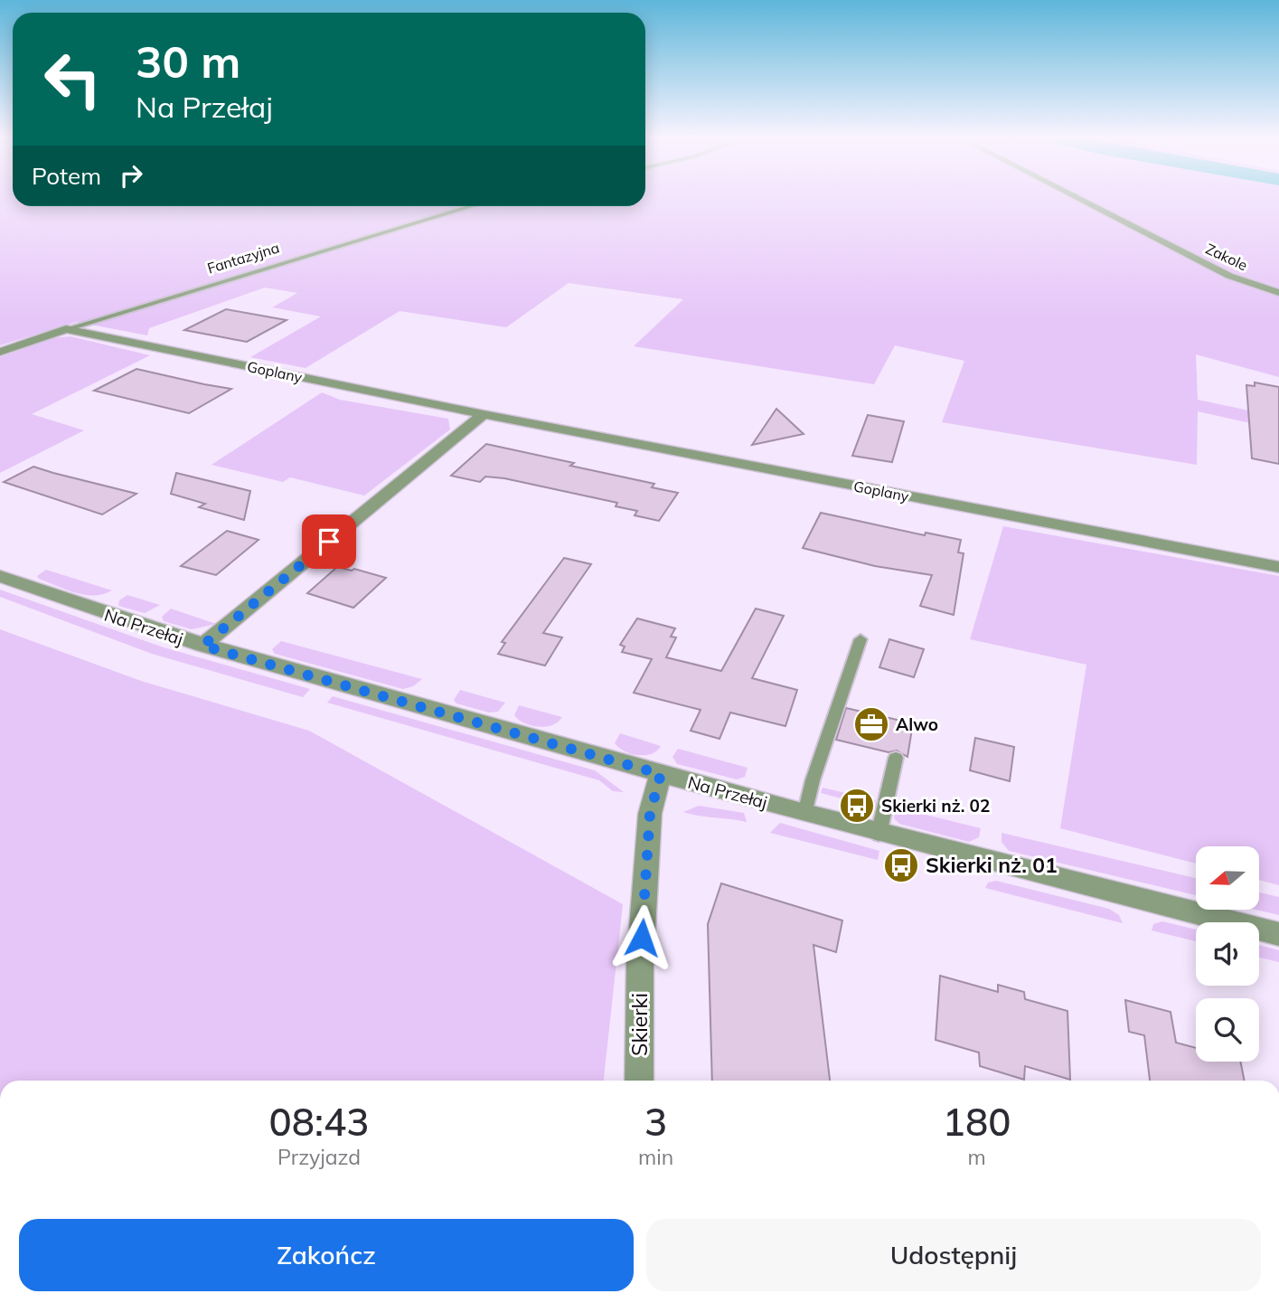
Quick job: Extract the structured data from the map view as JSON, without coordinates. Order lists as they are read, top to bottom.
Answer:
{
  "streets": {
    "street": [
      "Zakole",
      "Fantazyjna",
      "Goplany",
      "Na Przełaj",
      "Skierki"
    ]
  },
  "crossings": [
    ["Fantazyjna", "Goplany"],
    ["Na Przełaj", "Skierki"]
  ],
  "places": {
    "office": ["Alwo"],
    "bus stop": ["Skierki nż. 02", "Skierki nż. 01"]
  },
  "north": "left",
  "page": {
    "turn": ["30 m", "Na Przełaj"],
    "then": "Potem",
    "eta": [
      "08:43",
      "Przyjazd",
      "3",
      "min",
      "180",
      "m"
    ],
    "buttons": ["Zakończ", "Udostępnij"]
  }
}
